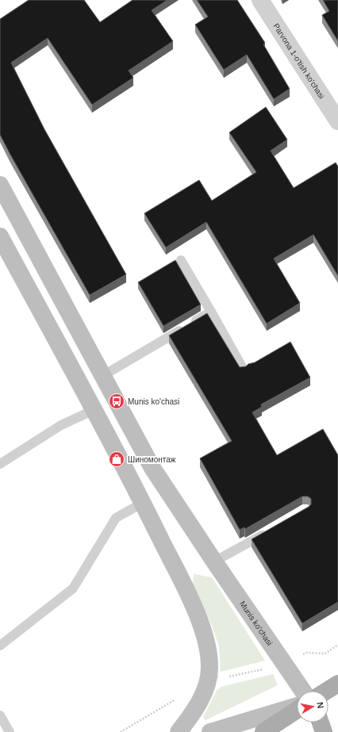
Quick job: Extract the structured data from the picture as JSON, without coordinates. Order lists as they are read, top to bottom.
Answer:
{
  "streets": {
    "street": ["Parvona 1-o'tish ko'chasi", "Munis ko'chasi"]
  },
  "places": {
    "bus stop": ["Munis ko'chasi"],
    "shop": ["Шиномонтаж"]
  },
  "north": "right"
}
